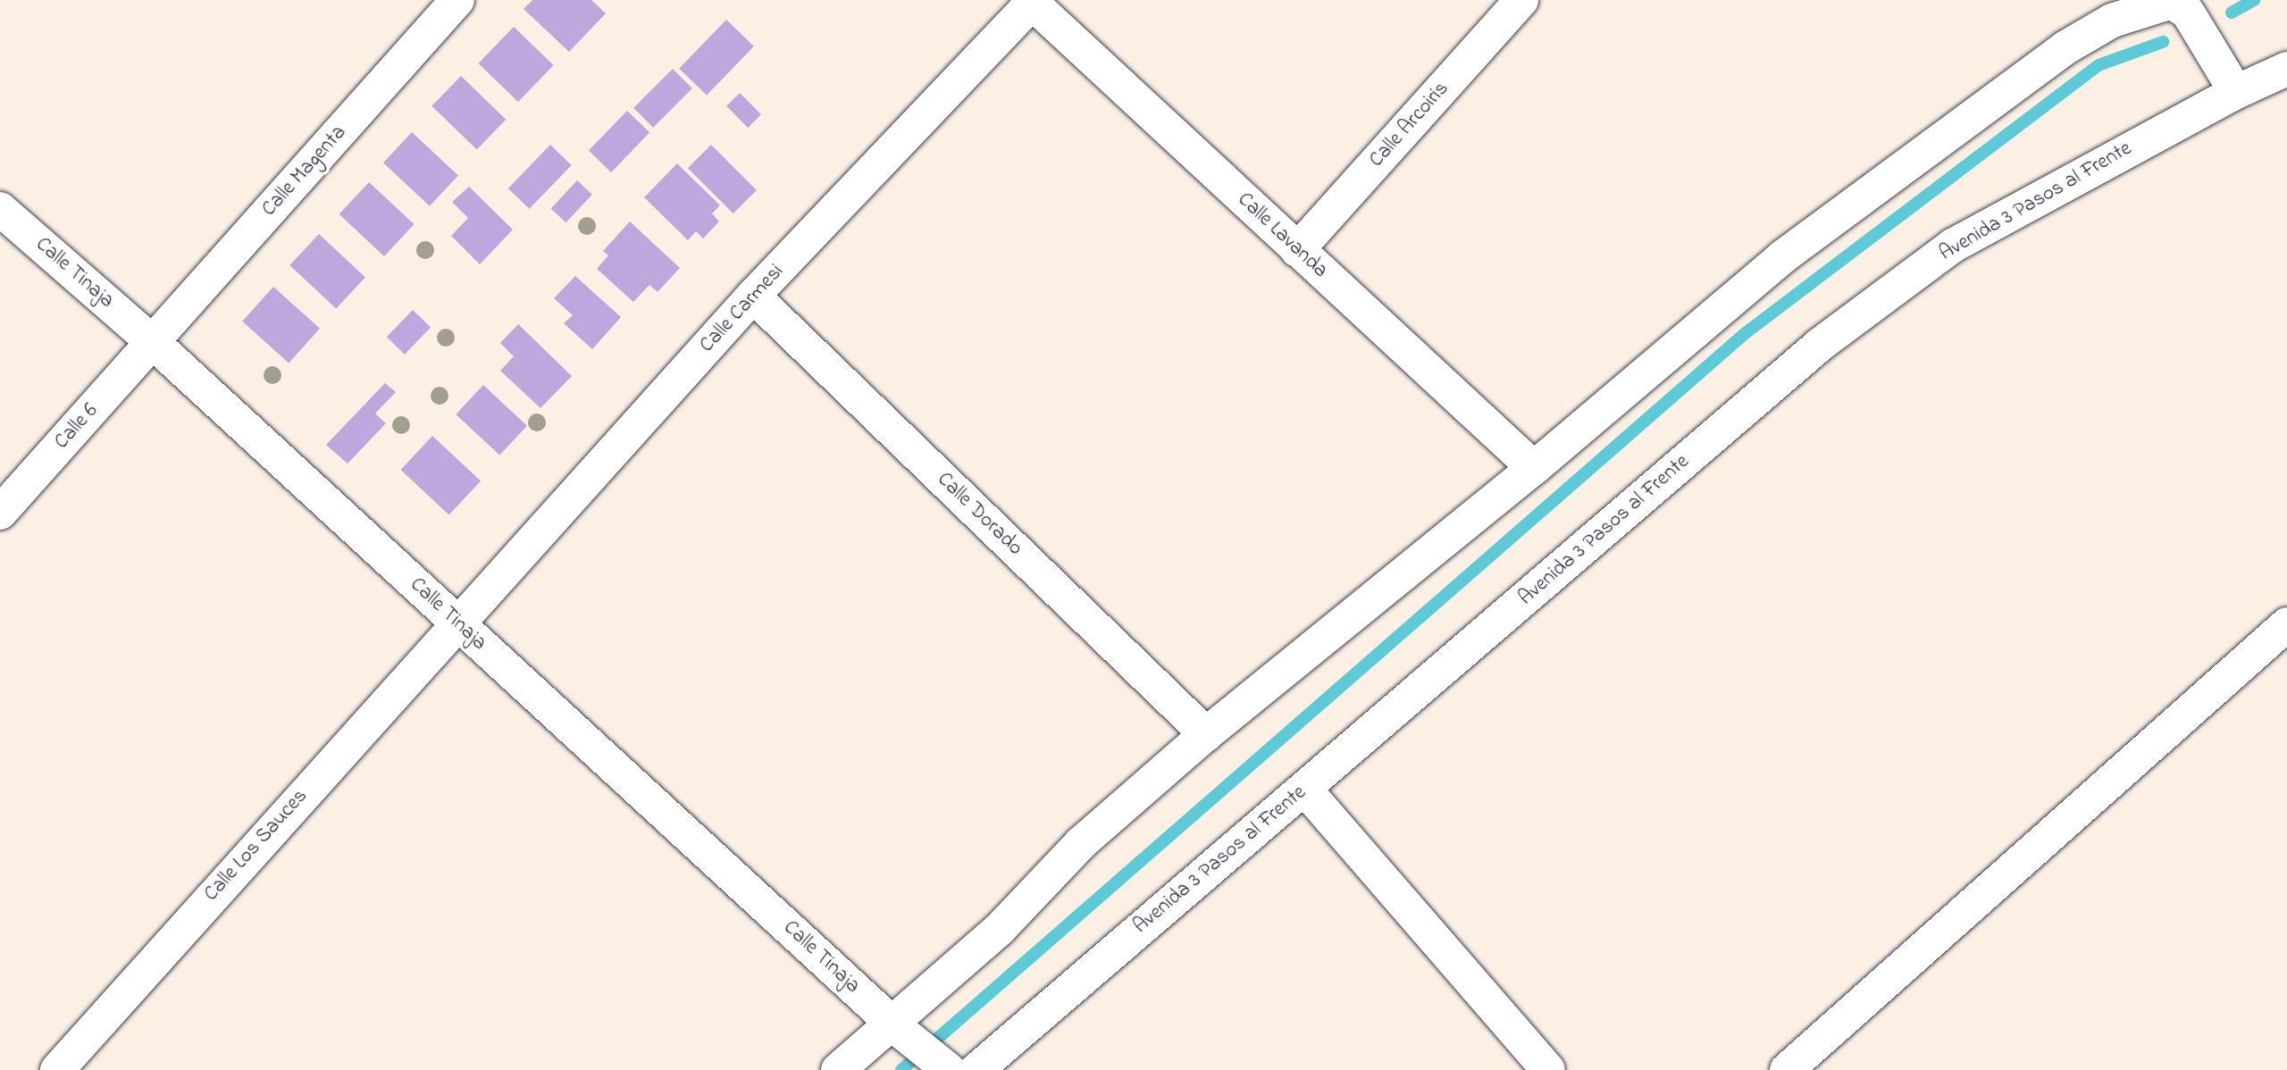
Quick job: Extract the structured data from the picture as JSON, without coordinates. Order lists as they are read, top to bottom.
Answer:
{
  "streets": {
    "street": [
      "Calle Arcoiris",
      "Calle Magenta",
      "Avenida 3 Pasos al Frente",
      "Calle Lavanda",
      "Calle Tinaja",
      "Calle Carmesi",
      "Calle 6",
      "Calle Dorado",
      "Calle Los Sauces"
    ]
  },
  "crossings": [
    ["Calle Arcoiris", "Calle Lavanda"],
    ["Calle Magenta", "Calle Tinaja"],
    ["Calle Magenta", "Calle 6"],
    ["Calle Lavanda", "Calle Carmesi"],
    ["Calle Tinaja", "Calle Carmesi"],
    ["Calle Tinaja", "Calle 6"],
    ["Calle Tinaja", "Calle Los Sauces"],
    ["Calle Carmesi", "Calle Dorado"],
    ["Calle Carmesi", "Calle Los Sauces"]
  ]
}
